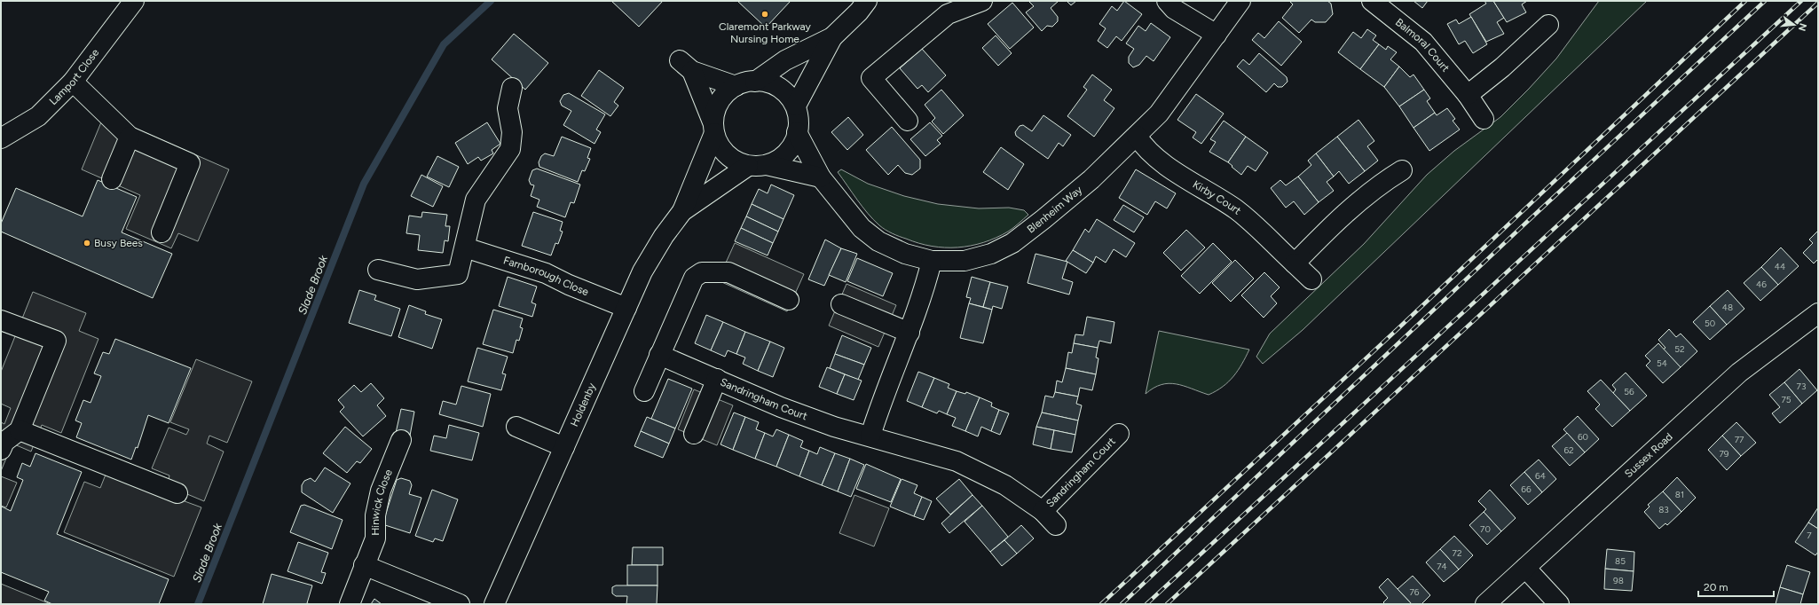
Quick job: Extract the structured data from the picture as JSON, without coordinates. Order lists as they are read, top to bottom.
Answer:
{
  "streets": {
    "street": [
      "Balmoral Court",
      "Lamport Close",
      "Kirby Court",
      "Blenheim Way",
      "Farnborough Close",
      "Sandringham Court",
      "Holdenby",
      "Sussex Road",
      "Hinwick Close"
    ]
  },
  "crossings": [
    ["Kirby Court", "Blenheim Way"],
    ["Blenheim Way", "Holdenby"],
    ["Farnborough Close", "Holdenby"]
  ],
  "water": ["Slade Brook"],
  "places": ["Claremont Parkway Nursing Home", "Busy Bees"],
  "house_numbers": [
    "44",
    "46",
    "48",
    "50",
    "52",
    "54",
    "73",
    "56",
    "75",
    "60",
    "77",
    "62",
    "79",
    "64",
    "66",
    "81",
    "83",
    "70",
    "7",
    "72",
    "85",
    "74",
    "98",
    "76"
  ],
  "scale_bar": "20 m",
  "north": "right"
}
